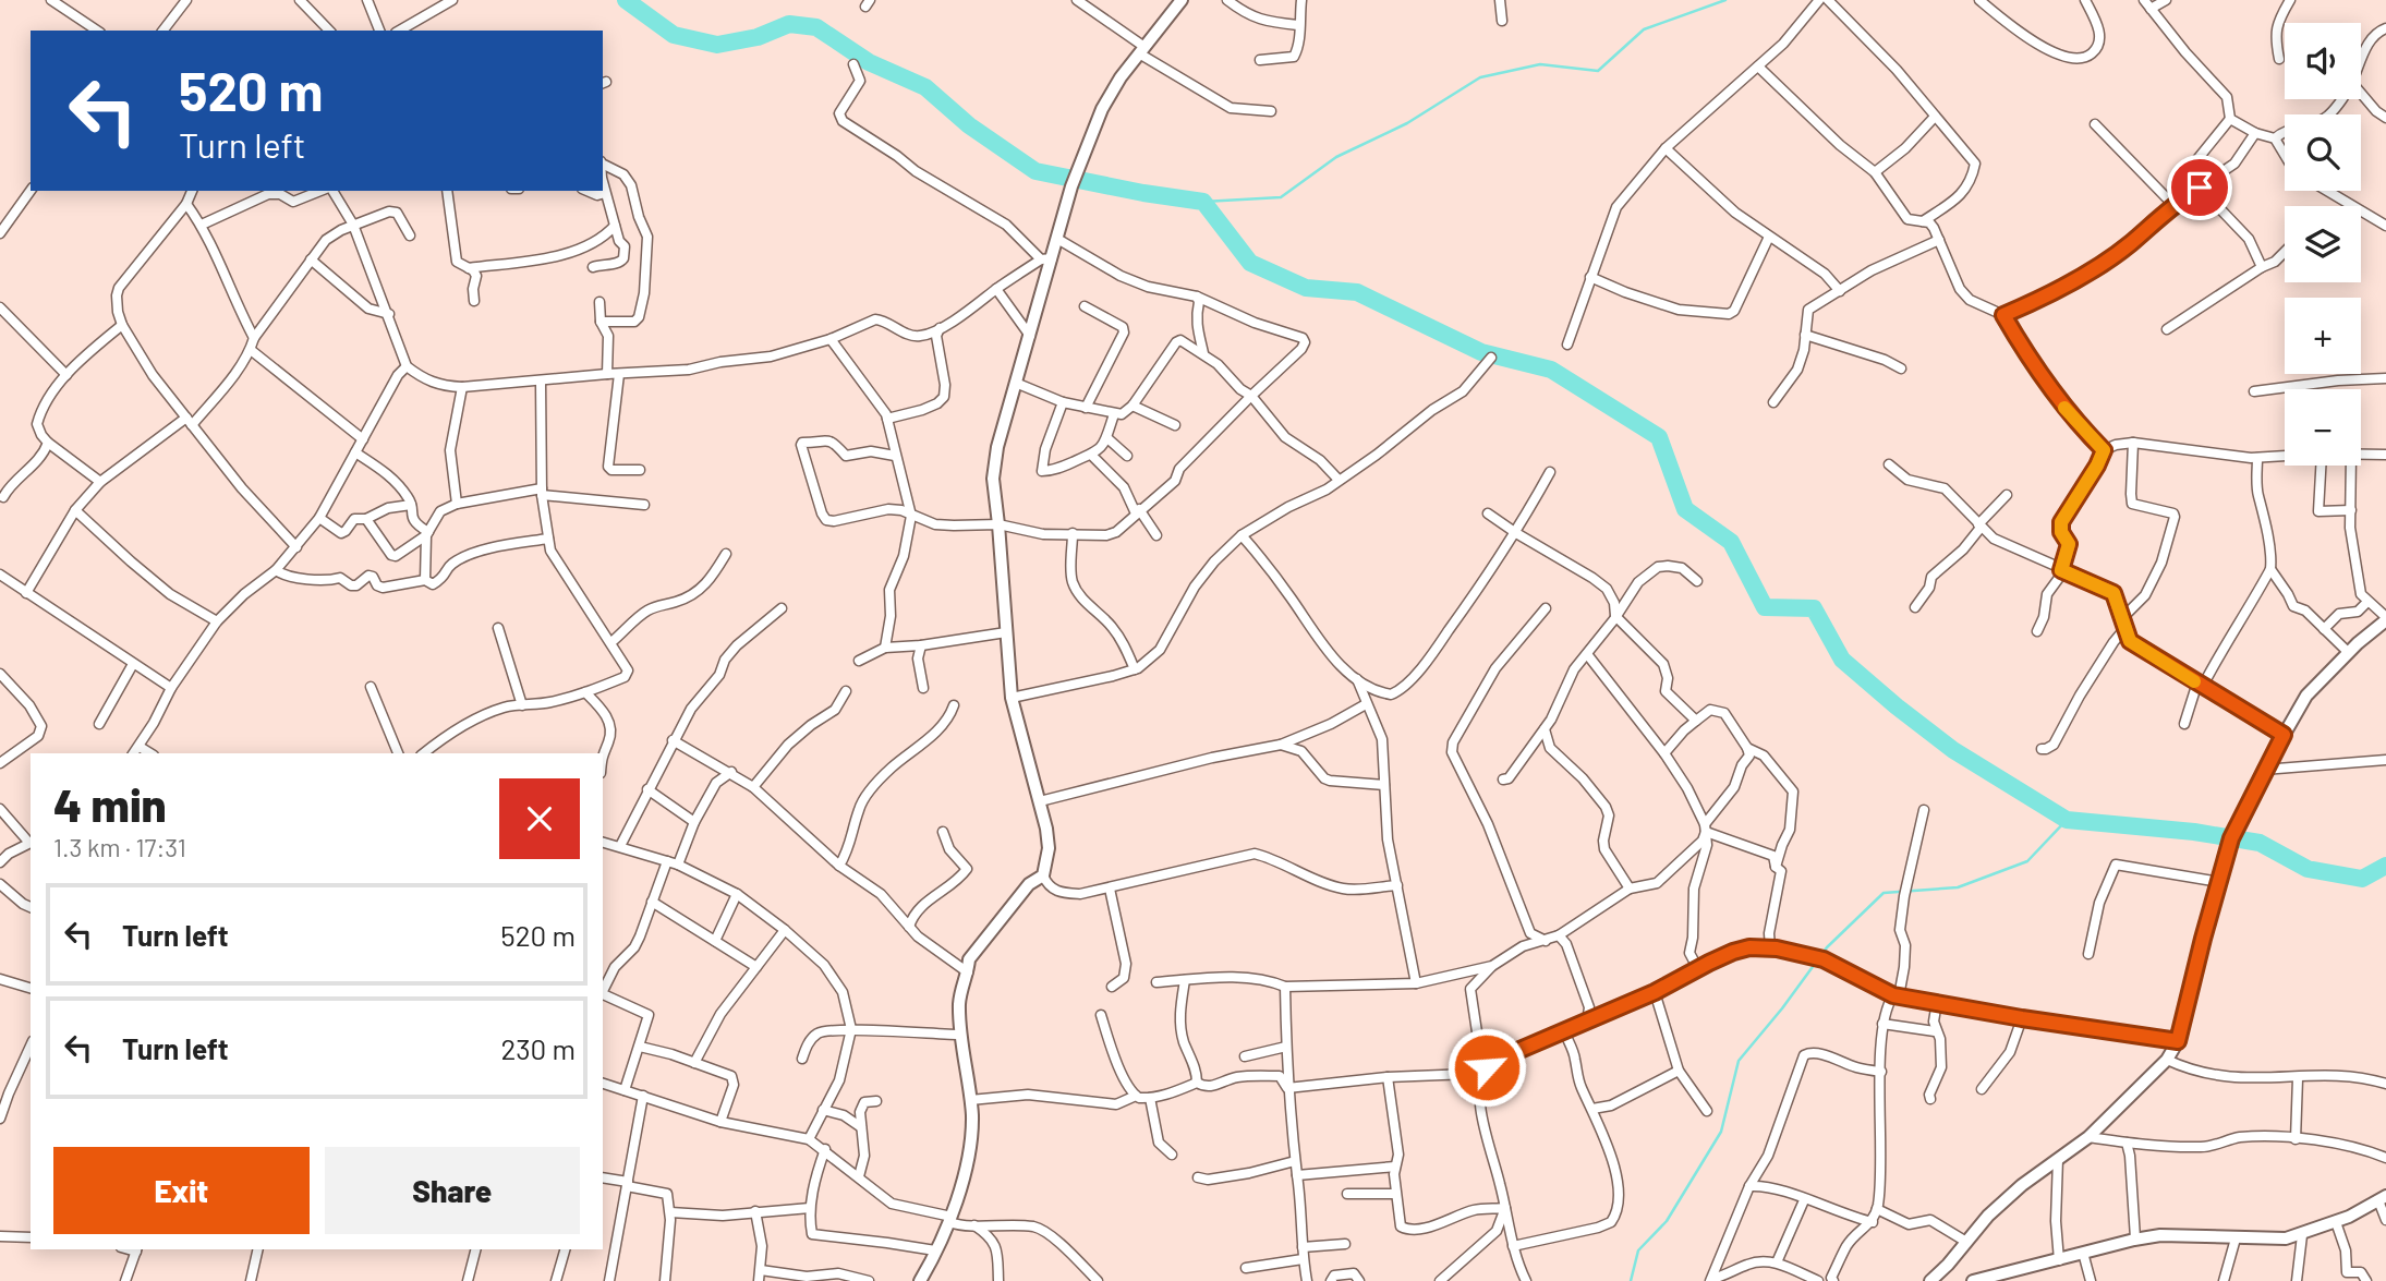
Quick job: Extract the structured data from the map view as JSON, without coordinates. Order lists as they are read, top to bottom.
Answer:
{
  "page": {
    "map_buttons": ["+", "−"],
    "turn": ["520 m", "Turn left"],
    "heading": ["4 min", "1.3 km · 17:31"],
    "list": [
      {
        "name": "Turn left",
        "value": "520 m"
      },
      {
        "name": "Turn left",
        "value": "230 m"
      }
    ],
    "buttons": ["Exit", "Share"]
  }
}
